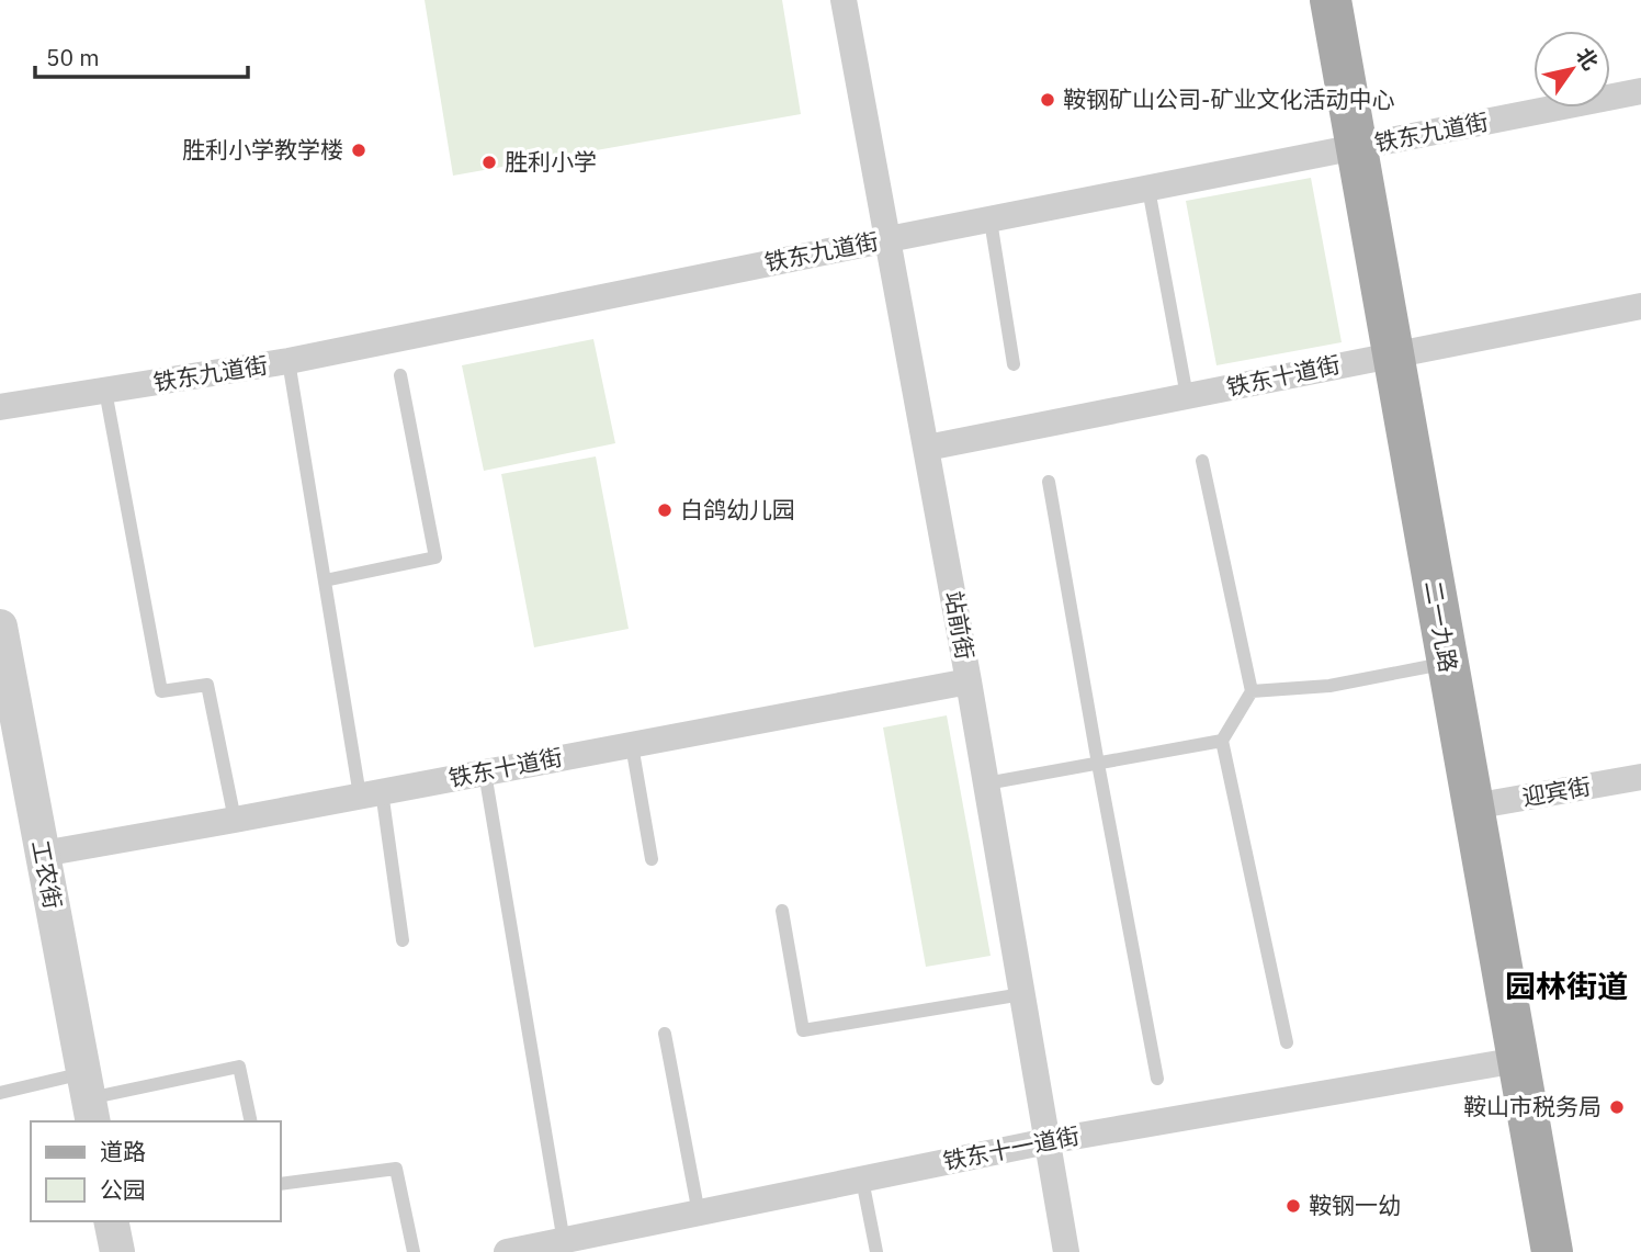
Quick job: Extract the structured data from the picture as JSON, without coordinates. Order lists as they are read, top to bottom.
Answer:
{
  "streets": {
    "main road": ["二一九路"],
    "street": [
      "铁东九道街",
      "铁东十道街",
      "站前街",
      "迎宾街",
      "工农街",
      "铁东十一道街"
    ]
  },
  "crossings": [
    ["铁东九道街", "站前街"],
    ["铁东九道街", "二一九路"],
    ["铁东十道街", "站前街"],
    ["铁东十道街", "二一九路"],
    ["铁东十道街", "工农街"],
    ["站前街", "铁东十一道街"],
    ["二一九路", "迎宾街"],
    ["二一九路", "铁东十一道街"]
  ],
  "districts": ["园林街道"],
  "places": [
    "鞍钢矿山公司-矿业文化活动中心",
    "胜利小学教学楼",
    "胜利小学",
    "白鸽幼儿园",
    "鞍山市税务局",
    "鞍钢一幼"
  ],
  "legend": ["道路", "公园"],
  "scale_bar": "50 m",
  "north": "top right"
}
